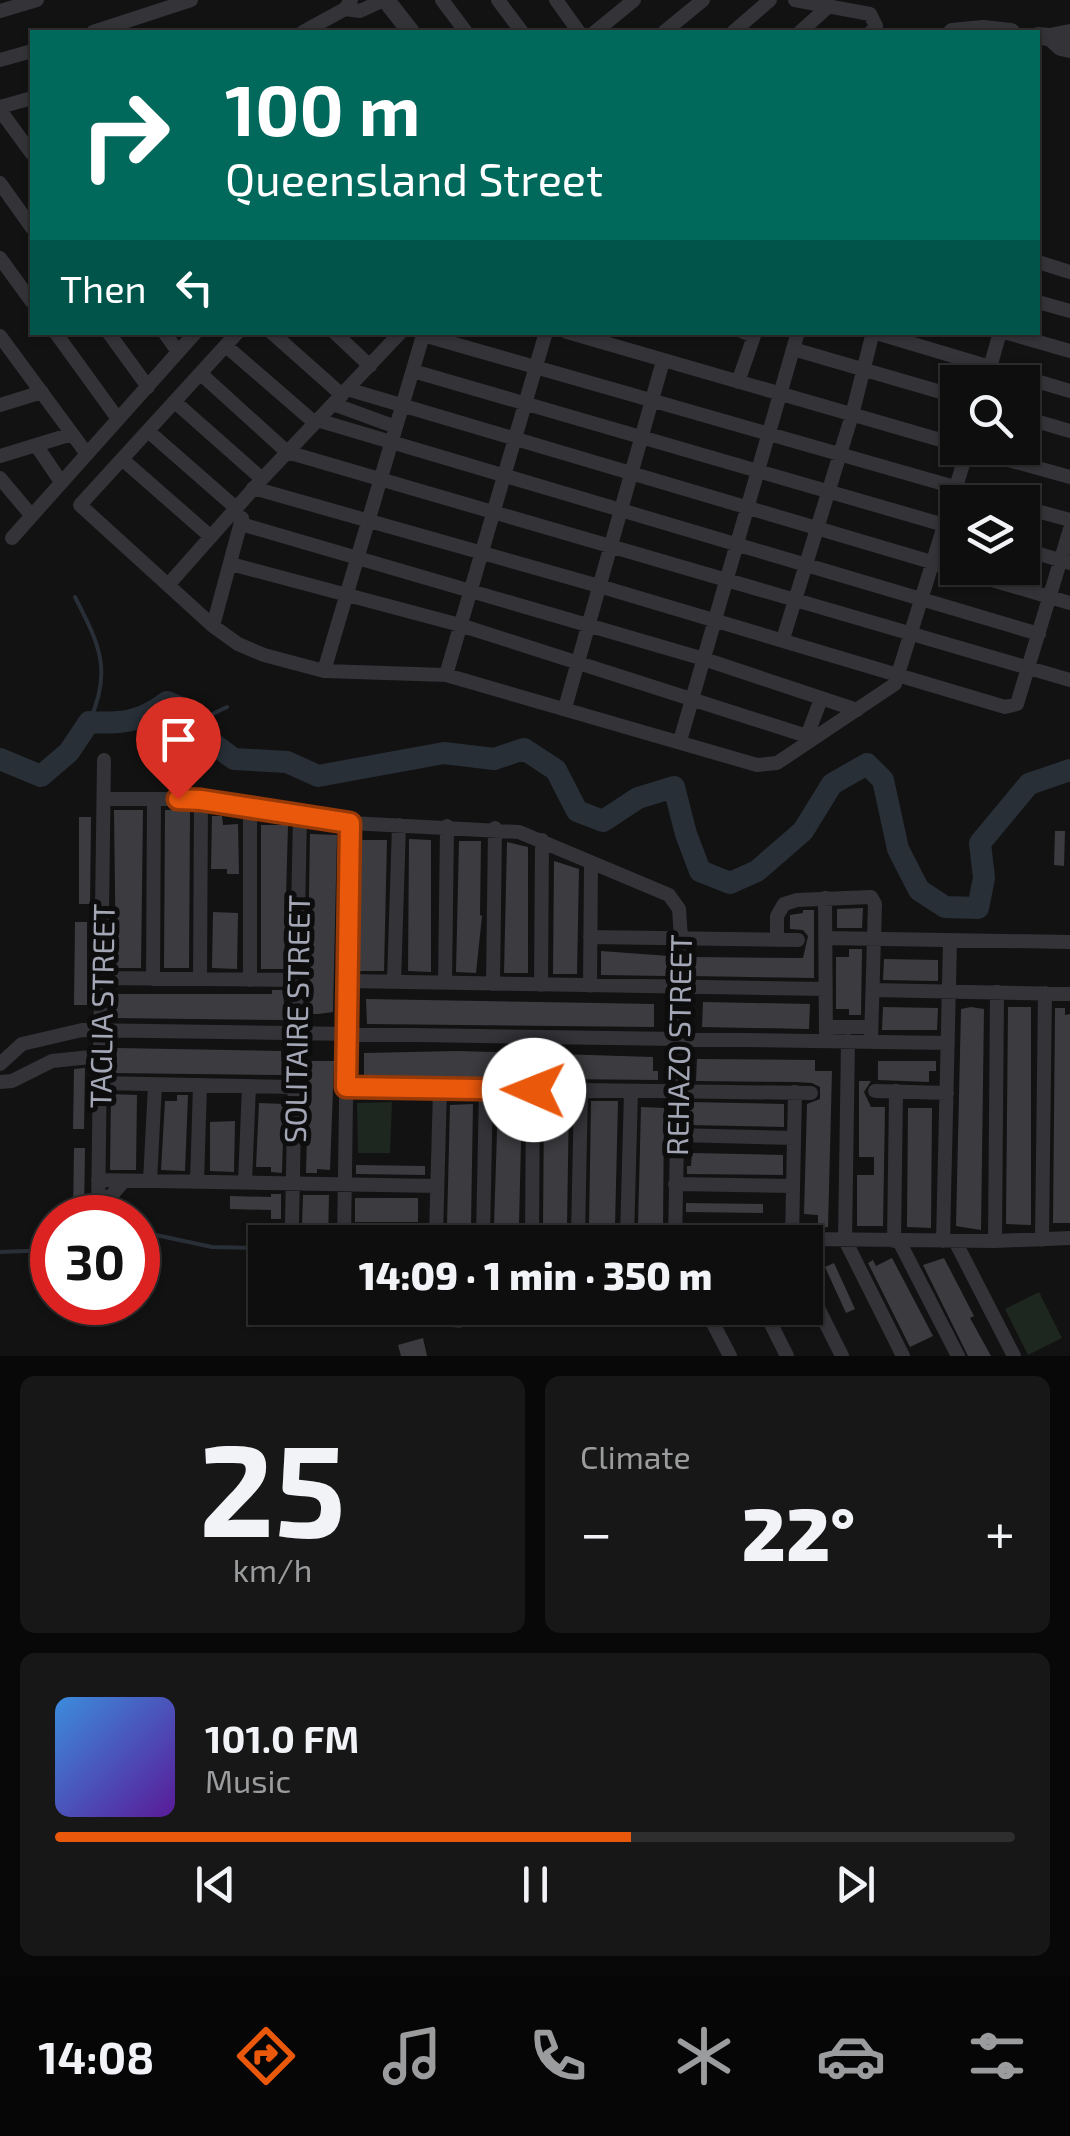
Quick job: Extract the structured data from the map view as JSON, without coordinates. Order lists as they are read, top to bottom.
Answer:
{
  "streets": {
    "street": ["TAGLIA STREET", "SOLITAIRE STREET", "REHAZO STREET"]
  },
  "crossings": [
    ["TAGLIA STREET", "REHAZO STREET"],
    ["SOLITAIRE STREET", "REHAZO STREET"]
  ],
  "page": {
    "turn": ["100 m", "Queensland Street"],
    "then": "Then",
    "limit": "30",
    "trip": "14:09 · 1 min · 350 m",
    "tile": [
      ["25", "km/h"],
      "Climate"
    ],
    "heat": ["−", "22°", "+"],
    "song": ["101.0 FM", "Music"],
    "tabs": "14:08"
  }
}
